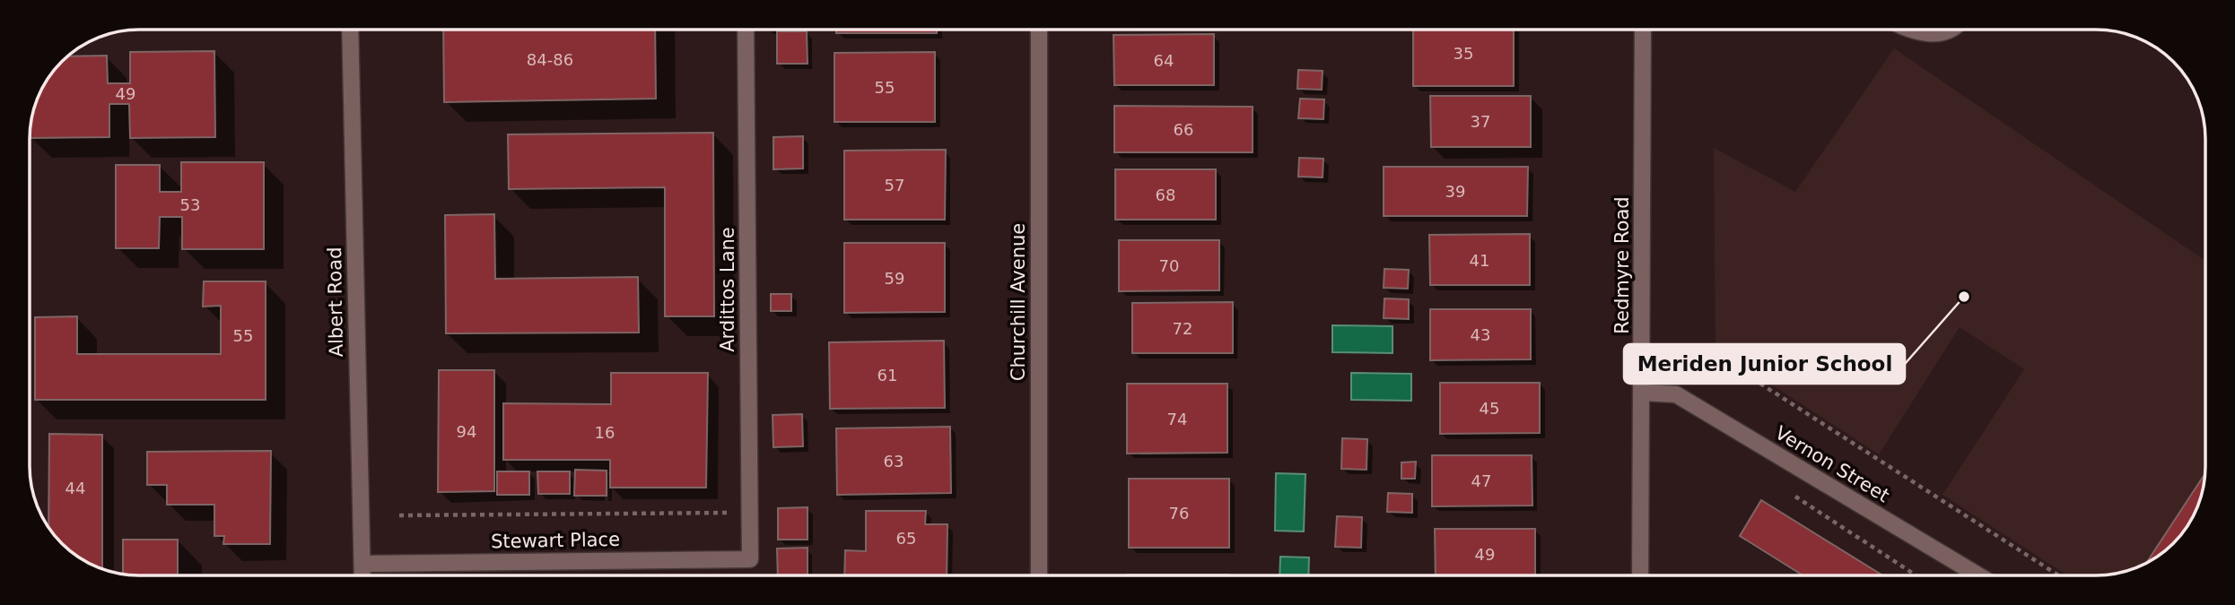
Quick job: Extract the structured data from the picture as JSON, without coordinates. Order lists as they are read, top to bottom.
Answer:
{
  "streets": {
    "street": [
      "Redmyre Road",
      "Ardittos Lane",
      "Albert Road",
      "Churchill Avenue",
      "Vernon Street",
      "Stewart Place"
    ]
  },
  "crossings": [
    ["Redmyre Road", "Vernon Street"],
    ["Ardittos Lane", "Stewart Place"],
    ["Albert Road", "Stewart Place"]
  ],
  "places": ["Meriden Junior School"],
  "house_numbers": [
    "35",
    "84-86",
    "64",
    "55",
    "49",
    "37",
    "66",
    "57",
    "39",
    "68",
    "53",
    "41",
    "70",
    "59",
    "72",
    "43",
    "55",
    "61",
    "45",
    "74",
    "94",
    "16",
    "63",
    "47",
    "44",
    "76",
    "65",
    "49"
  ]
}
